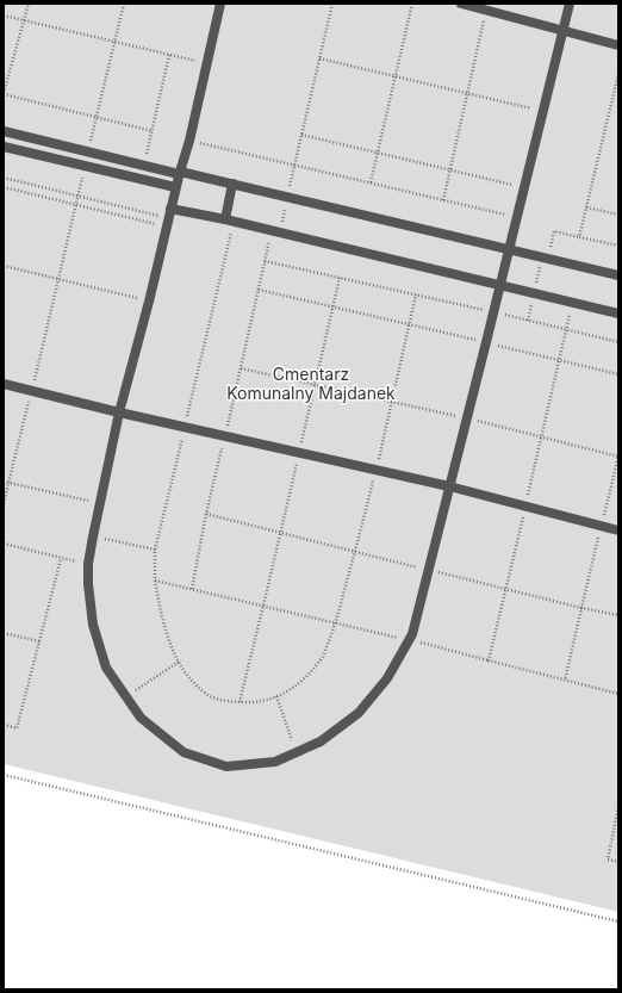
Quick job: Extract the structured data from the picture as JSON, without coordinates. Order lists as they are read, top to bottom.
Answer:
{
  "parks": ["Cmentarz Komunalny Majdanek"]
}
